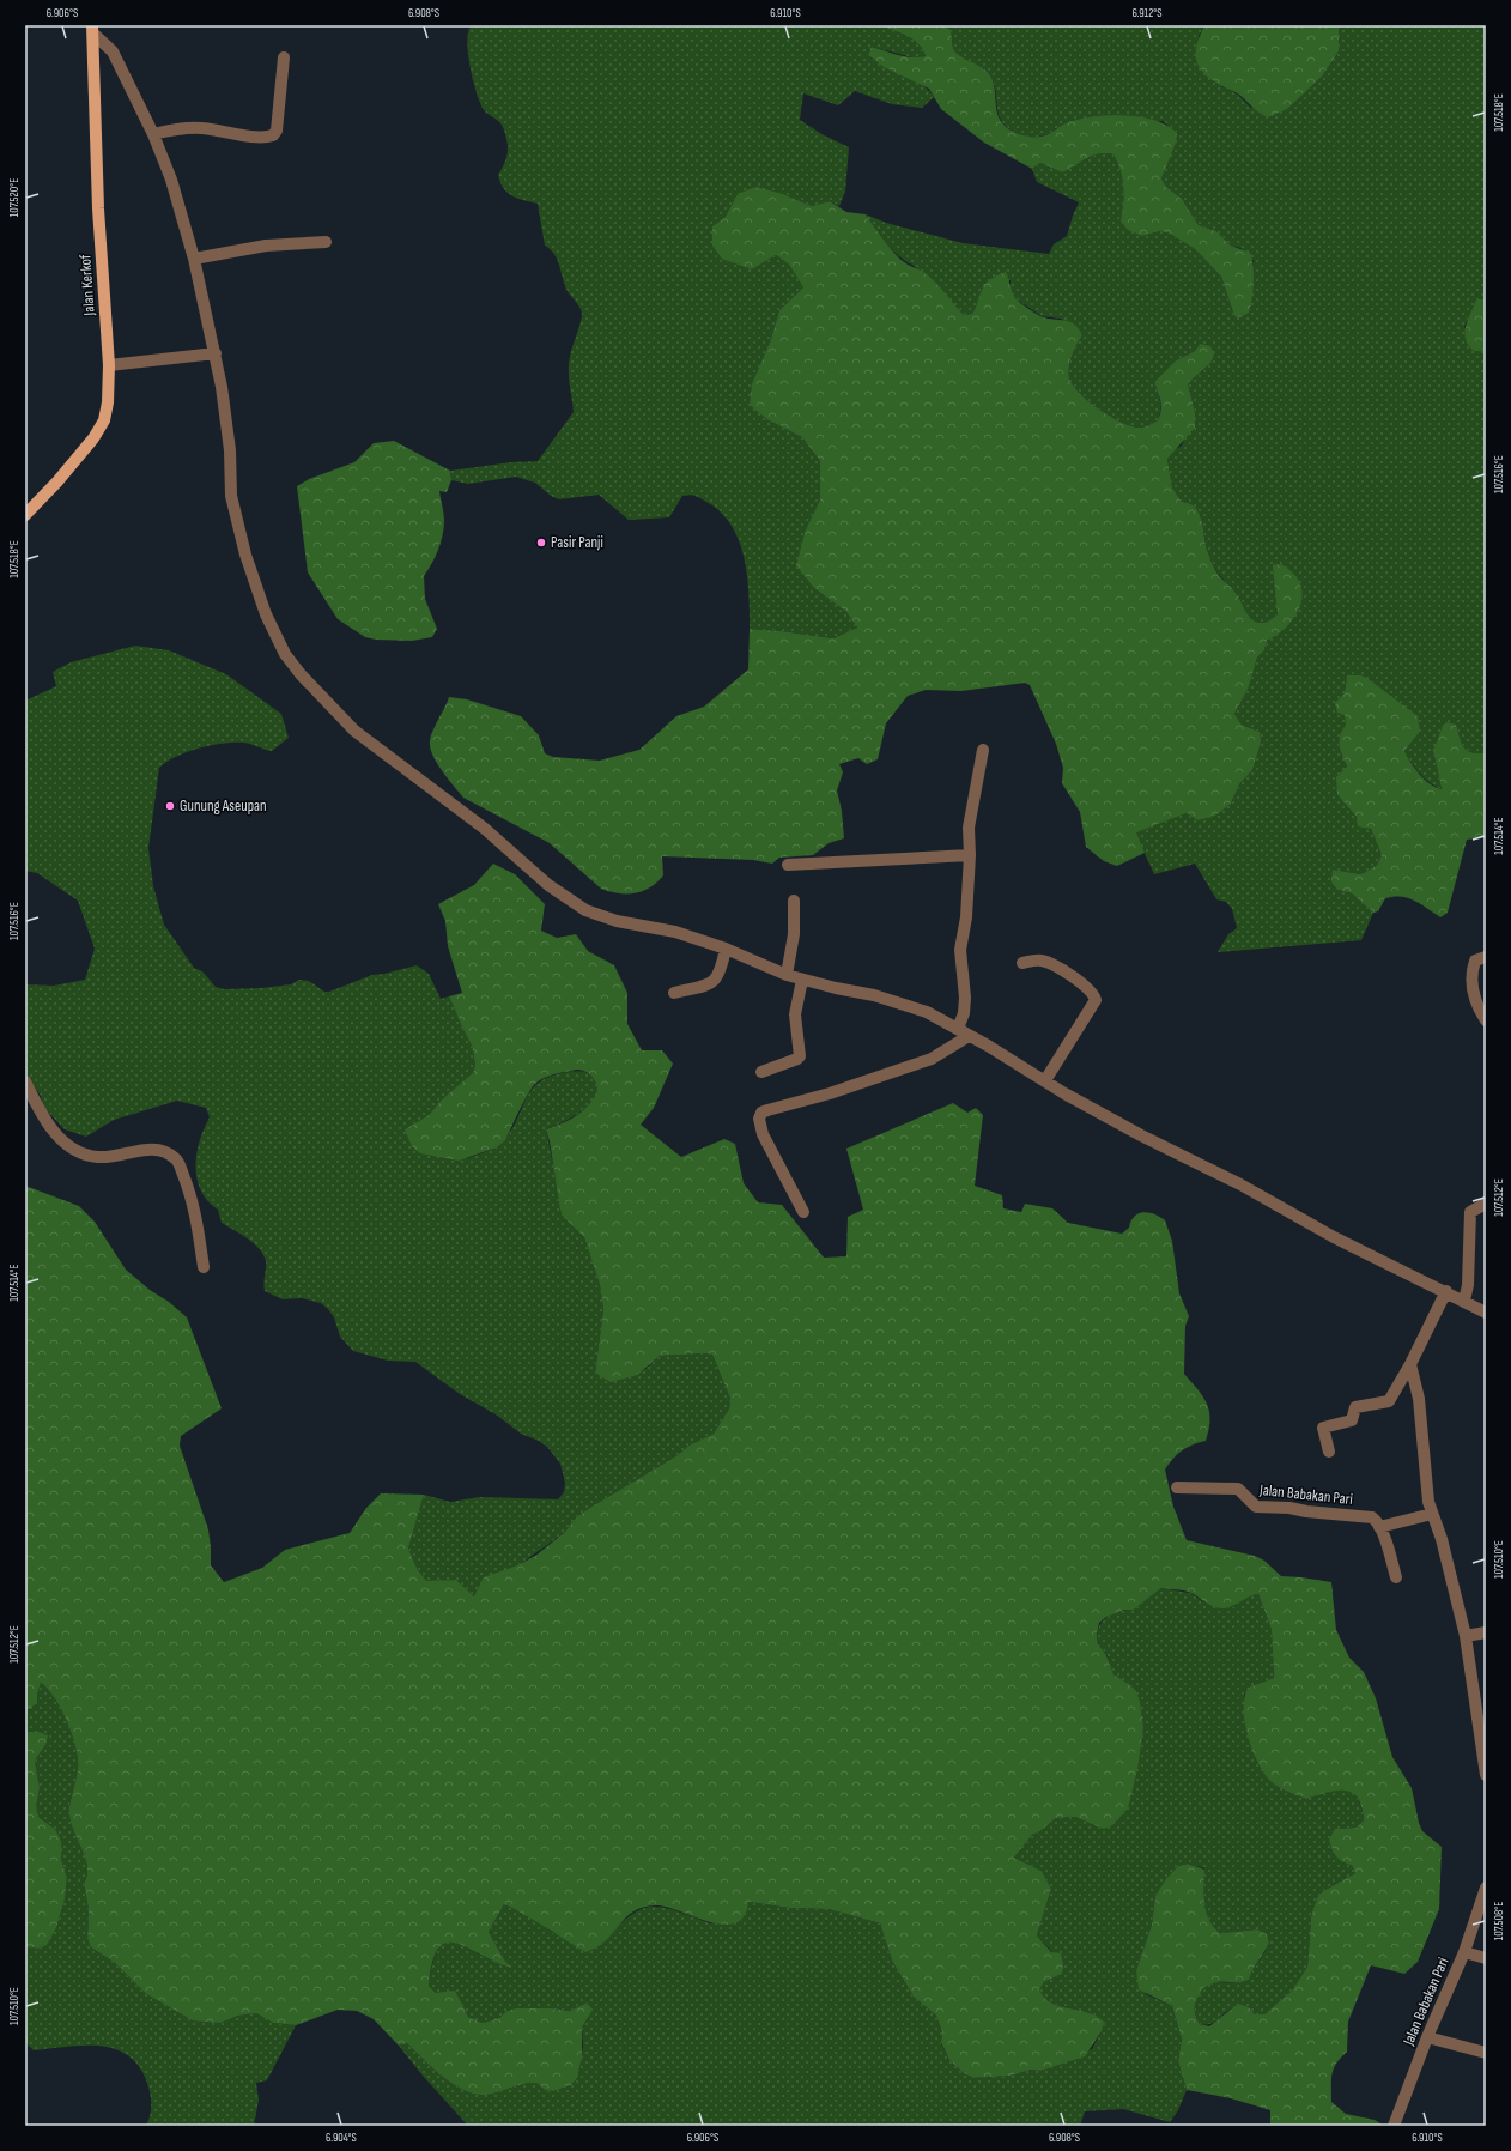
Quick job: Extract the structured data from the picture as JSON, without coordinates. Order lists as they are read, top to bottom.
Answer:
{
  "streets": {
    "main road": ["Jalan Kerkof"],
    "street": ["Jalan Babakan Pari"]
  },
  "places": ["Pasir Panji", "Gunung Aseupan"],
  "coordinates": [
    "6.906°S",
    "6.908°S",
    "6.910°S",
    "6.912°S",
    "107.518°E",
    "107.520°E",
    "107.516°E",
    "107.514°E",
    "107.512°E",
    "107.510°E",
    "107.508°E",
    "6.904°S"
  ]
}
